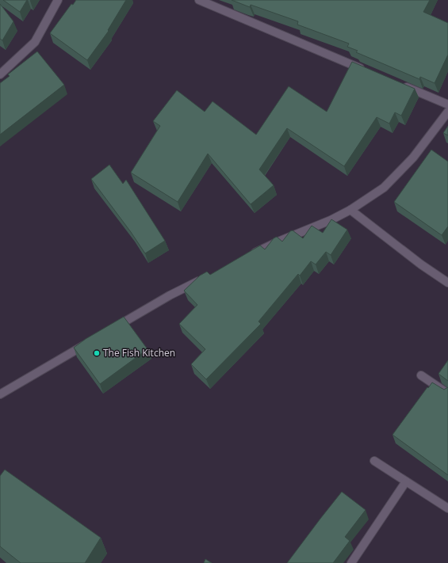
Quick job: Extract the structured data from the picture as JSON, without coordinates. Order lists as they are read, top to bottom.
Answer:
{
  "places": ["The Fish Kitchen"]
}
